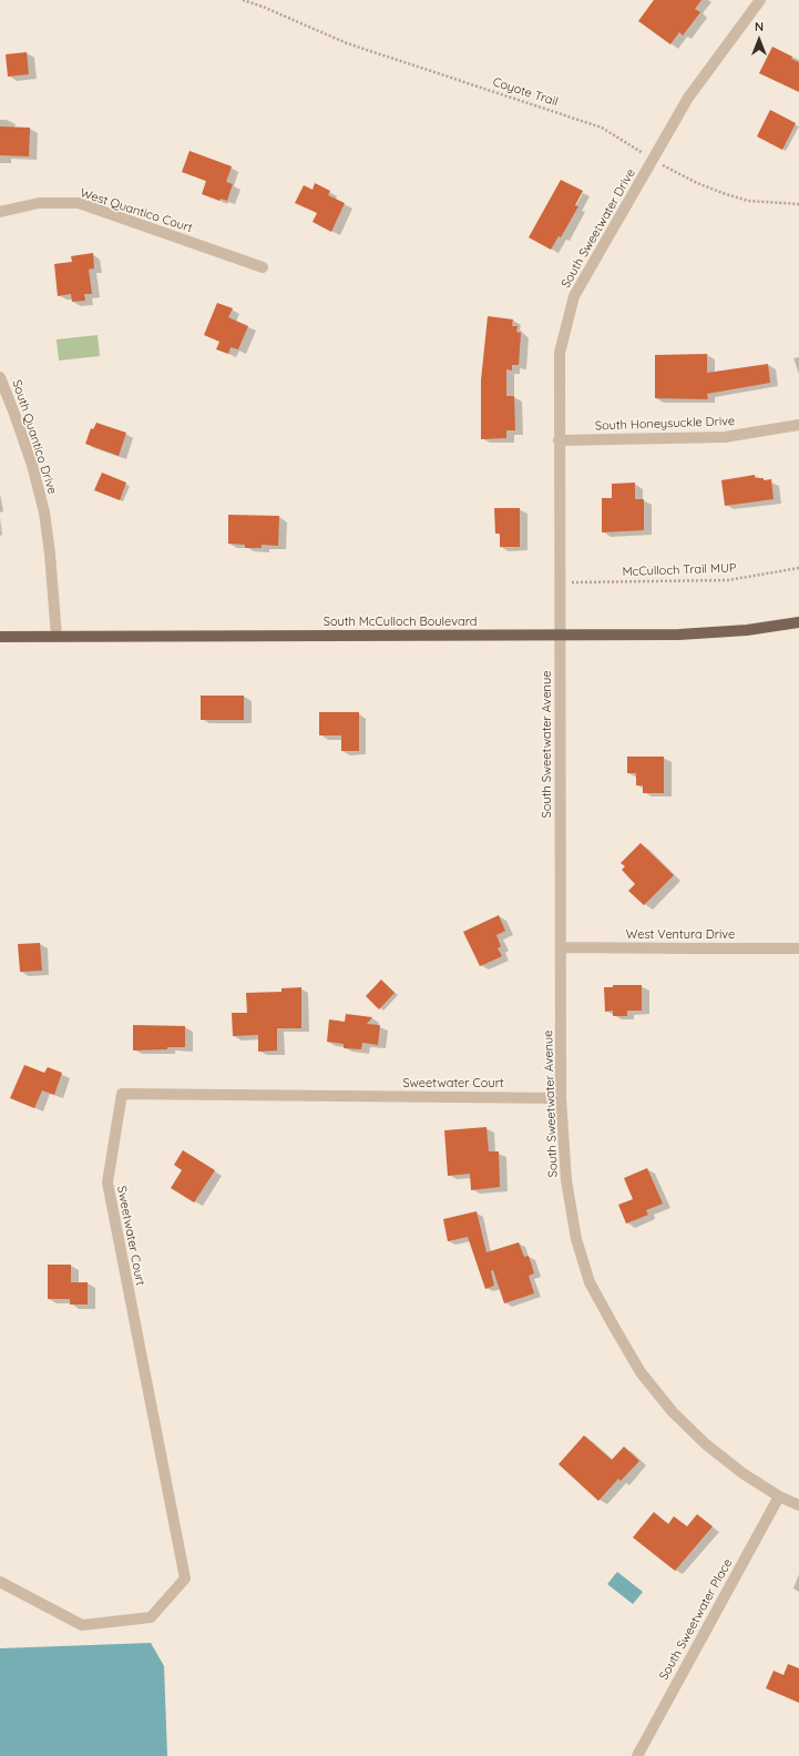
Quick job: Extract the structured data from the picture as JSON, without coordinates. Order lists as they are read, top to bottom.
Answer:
{
  "streets": {
    "main road": ["South McCulloch Boulevard"],
    "street": [
      "West Quantico Court",
      "South Sweetwater Drive",
      "South Honeysuckle Drive",
      "South Quantico Drive",
      "South Sweetwater Avenue",
      "West Ventura Drive",
      "Sweetwater Court",
      "South Sweetwater Place"
    ],
    "path": ["Coyote Trail", "McCulloch Trail MUP"]
  },
  "crossings": [
    ["Coyote Trail", "South Sweetwater Drive"],
    ["South Sweetwater Drive", "South Honeysuckle Drive"],
    ["South Sweetwater Drive", "McCulloch Trail MUP"],
    ["South Sweetwater Drive", "South McCulloch Boulevard"],
    ["South Sweetwater Drive", "South Sweetwater Avenue"],
    ["South Quantico Drive", "South McCulloch Boulevard"],
    ["South McCulloch Boulevard", "South Sweetwater Avenue"],
    ["South Sweetwater Avenue", "West Ventura Drive"],
    ["South Sweetwater Avenue", "Sweetwater Court"],
    ["South Sweetwater Avenue", "South Sweetwater Place"]
  ],
  "north": "top"
}
